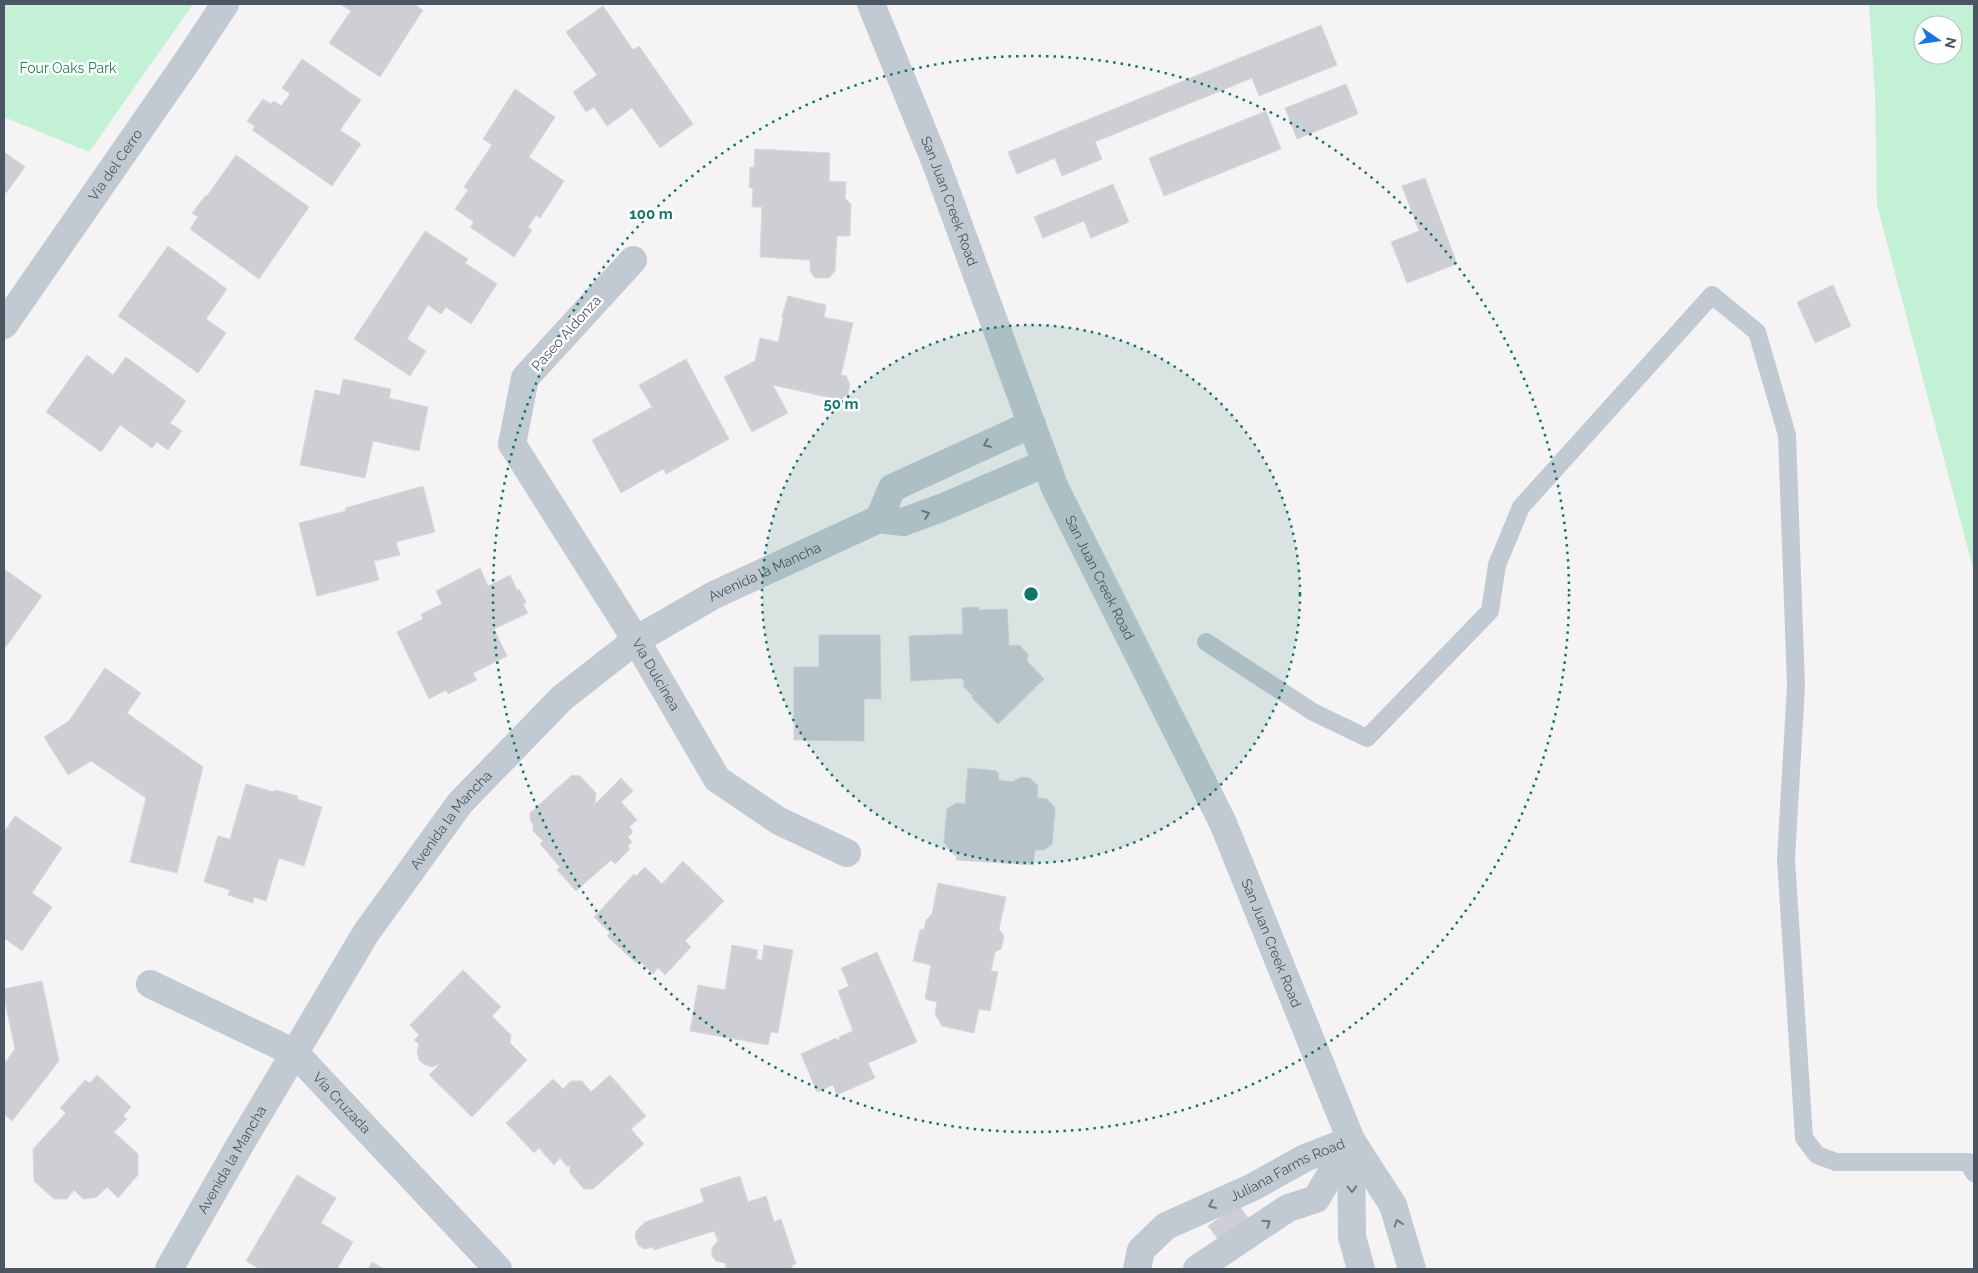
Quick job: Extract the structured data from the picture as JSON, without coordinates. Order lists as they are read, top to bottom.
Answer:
{
  "streets": {
    "street": [
      "Via del Cerro",
      "San Juan Creek Road",
      "Paseo Aldonza",
      "Avenida la Mancha",
      "Via Dulcinea",
      "Via Cruzada",
      "Juliana Farms Road"
    ]
  },
  "crossings": [
    ["San Juan Creek Road", "Juliana Farms Road"],
    ["Paseo Aldonza", "Via Dulcinea"],
    ["Avenida la Mancha", "Via Dulcinea"],
    ["Avenida la Mancha", "Via Cruzada"]
  ],
  "parks": ["Four Oaks Park"],
  "north": "right",
  "rings": ["100 m", "50 m"]
}
